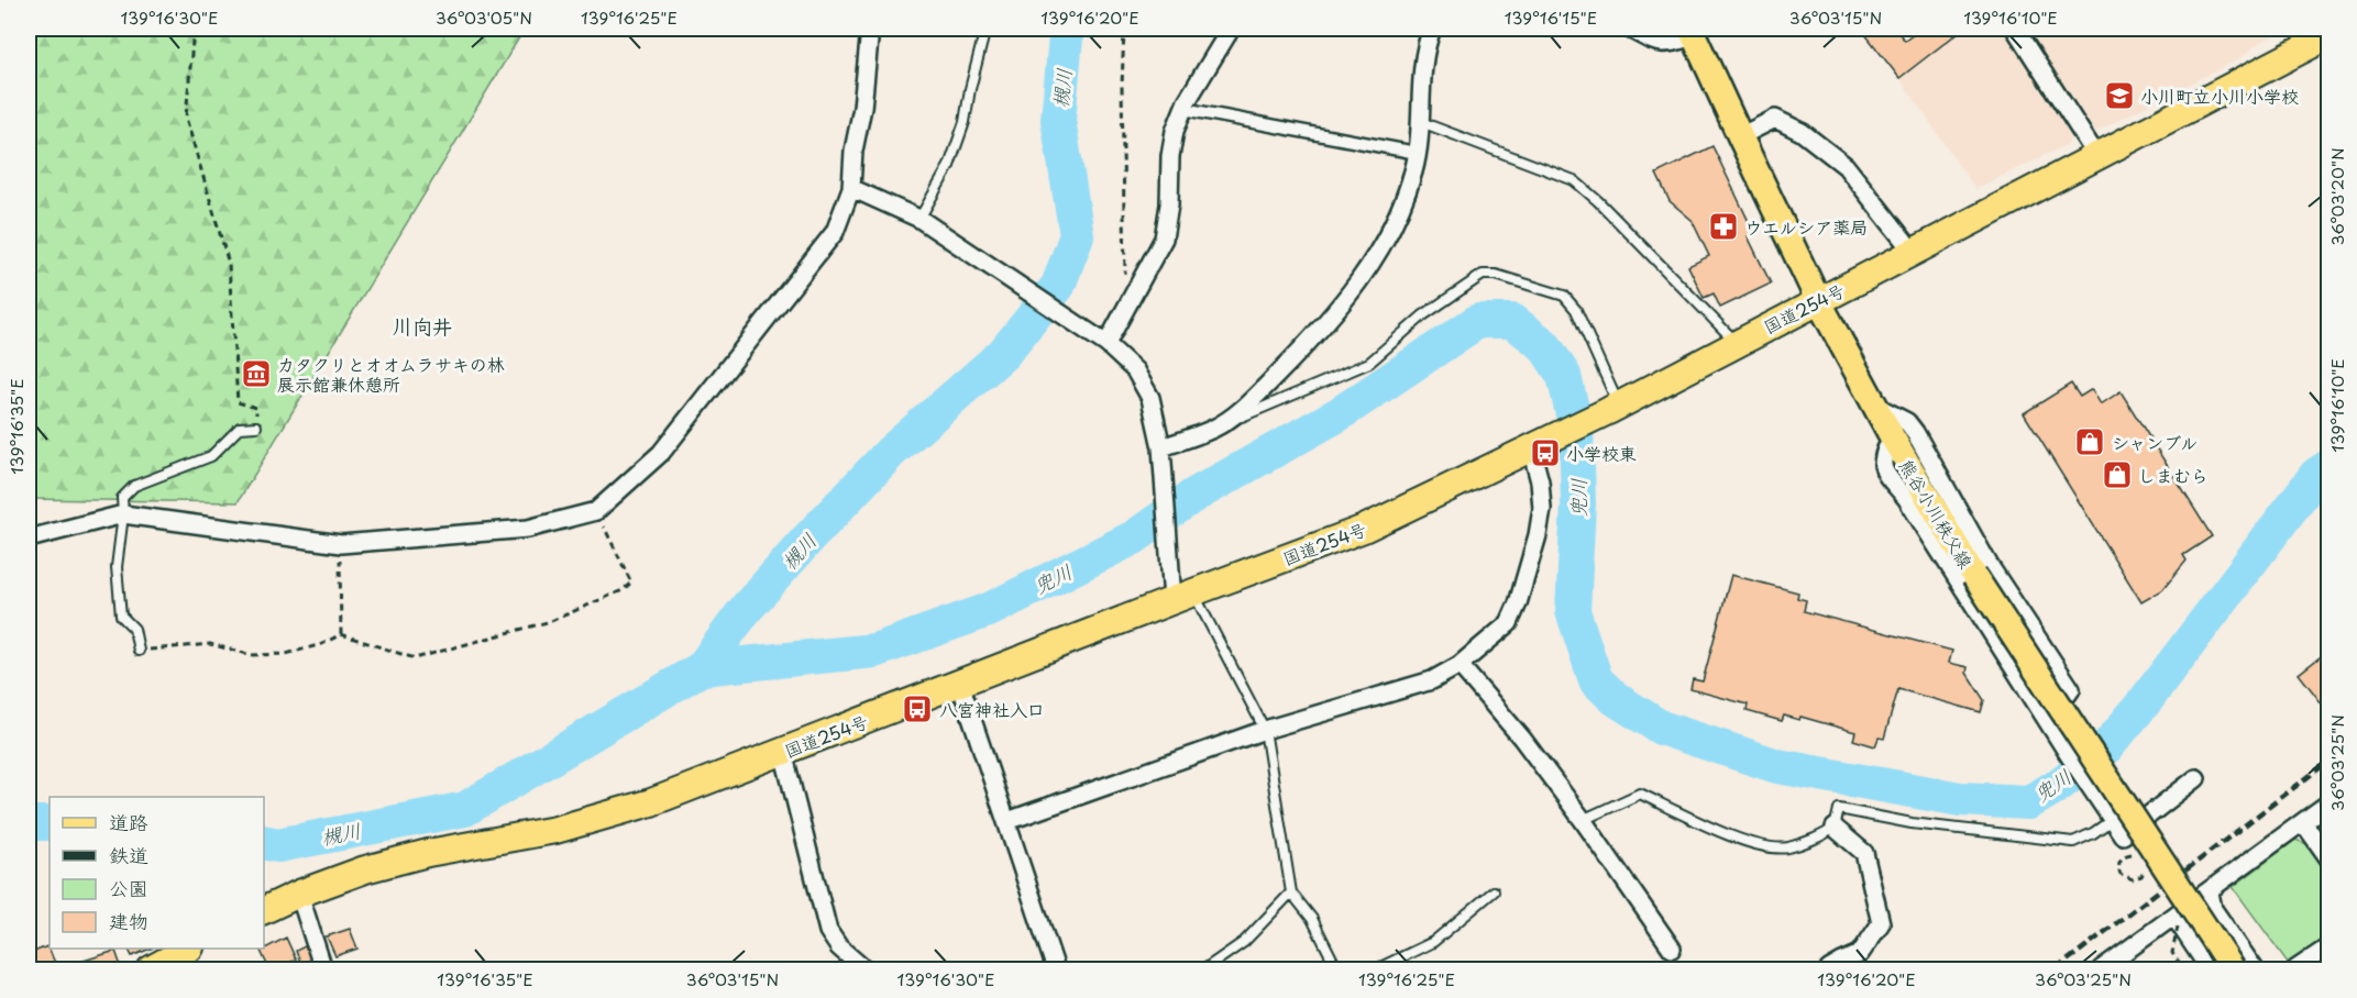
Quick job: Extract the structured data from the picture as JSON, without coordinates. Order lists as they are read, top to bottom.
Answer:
{
  "streets": {
    "highway": ["国道254号"],
    "main road": ["熊谷小川秩父線"]
  },
  "crossings": [
    ["国道254号", "熊谷小川秩父線"]
  ],
  "districts": ["川向井"],
  "water": ["槻川", "兜川"],
  "places": {
    "school or university": ["小川町立小川小学校"],
    "pharmacy": ["ウエルシア薬局"],
    "museum": ["カタクリとオオムラサキの林 展示館兼休憩所"],
    "shop": ["シャンブル", "しまむら"],
    "bus stop": ["小学校東", "八宮神社入口"]
  },
  "legend": [
    "道路",
    "鉄道",
    "公園",
    "建物"
  ],
  "coordinates": [
    "139°16'30\"E",
    "36°03'05\"N",
    "139°16'25\"E",
    "139°16'20\"E",
    "139°16'15\"E",
    "36°03'15\"N",
    "139°16'10\"E",
    "36°03'20\"N",
    "139°16'35\"E",
    "36°03'25\"N"
  ]
}
